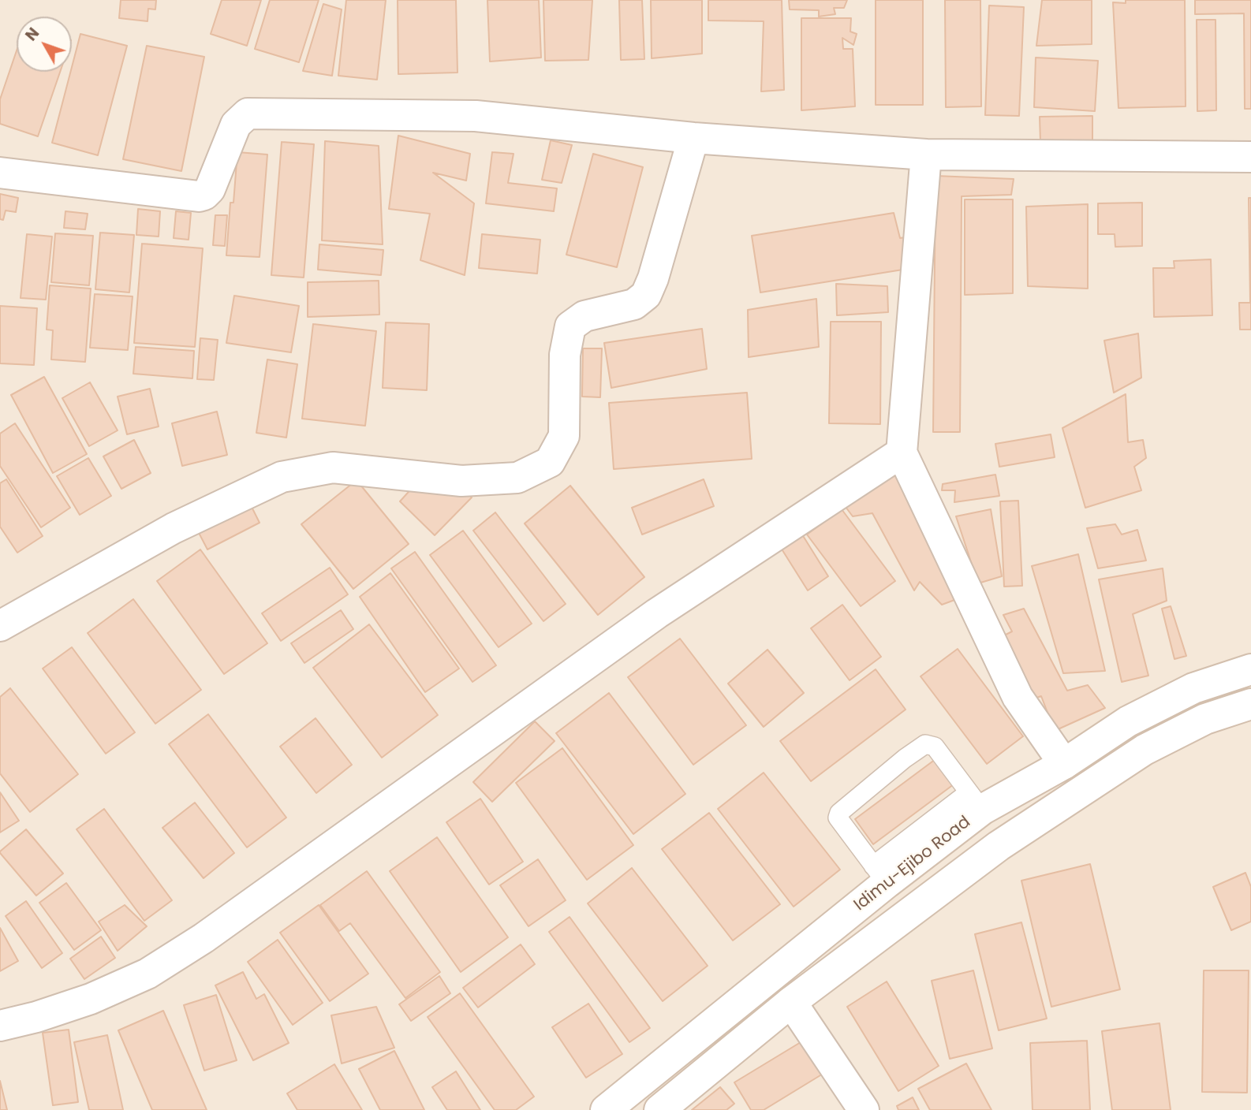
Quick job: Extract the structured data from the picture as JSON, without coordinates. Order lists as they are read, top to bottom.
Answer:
{
  "streets": {
    "street": ["Idimu-Ejibo Road"]
  },
  "north": "top left"
}
